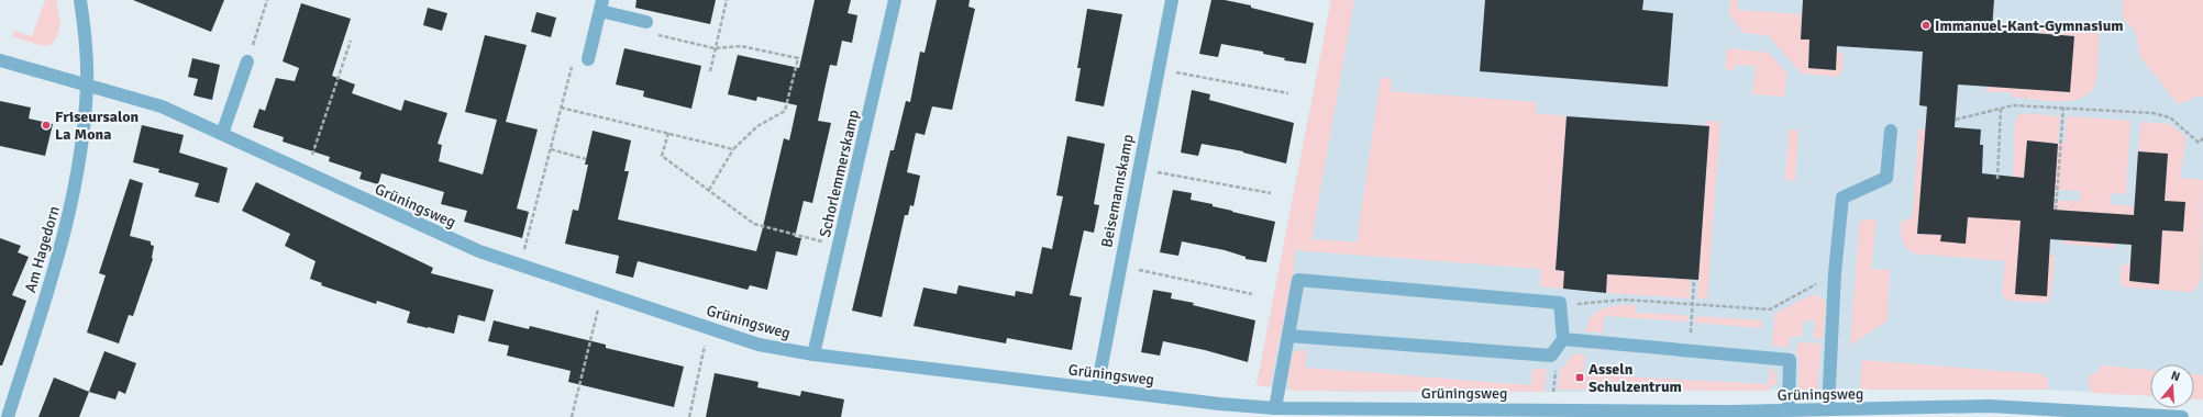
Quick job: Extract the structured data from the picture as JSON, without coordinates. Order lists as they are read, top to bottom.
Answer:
{
  "streets": {
    "street": [
      "Schorlemmerskamp",
      "Beisemannskamp",
      "Grüningsweg",
      "Am Hagedorn"
    ]
  },
  "crossings": [
    ["Schorlemmerskamp", "Grüningsweg"],
    ["Beisemannskamp", "Grüningsweg"],
    ["Grüningsweg", "Am Hagedorn"]
  ],
  "places": {
    "other": ["Immanuel-Kant-Gymnasium", "Friseursalon La Mona"],
    "transit": ["Asseln Schulzentrum"]
  },
  "north": "top"
}
